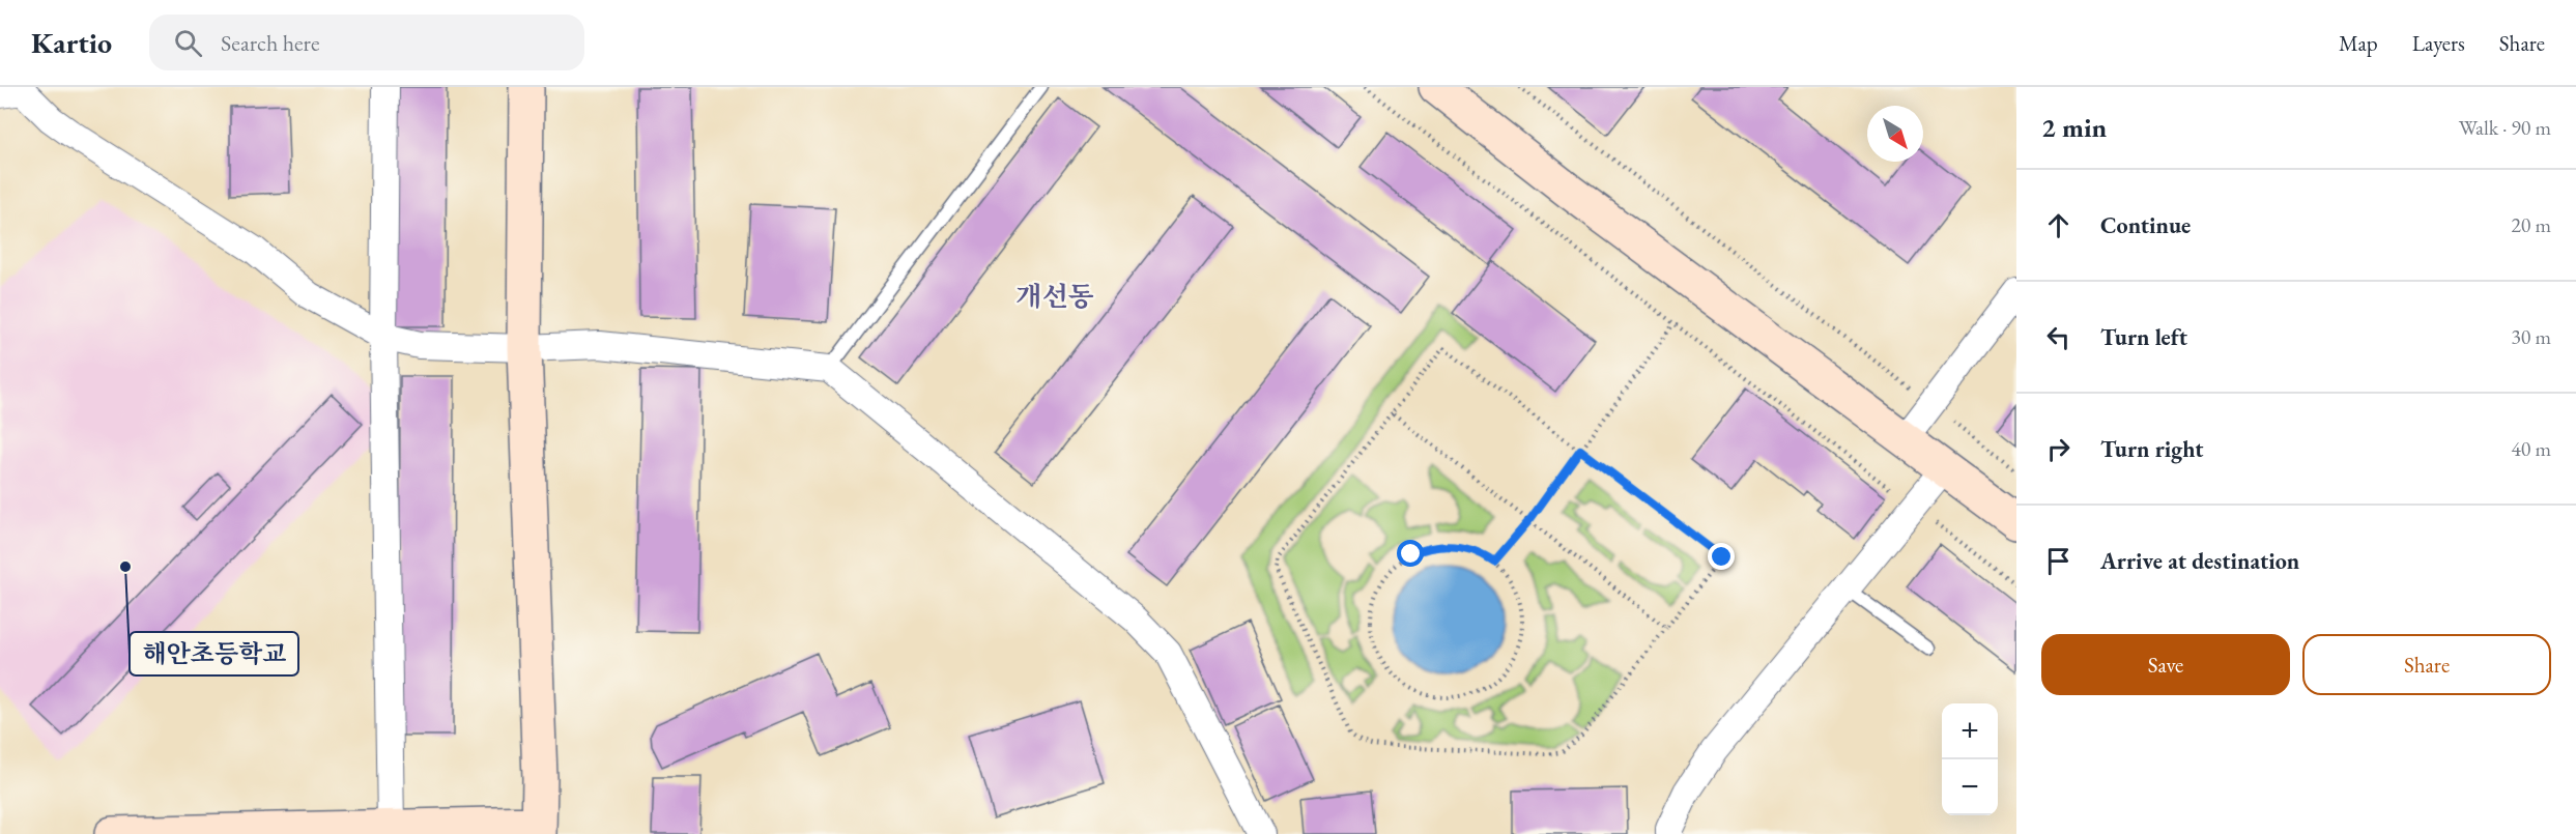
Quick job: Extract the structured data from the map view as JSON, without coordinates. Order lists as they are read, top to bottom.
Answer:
{
  "districts": ["개선동"],
  "places": ["해안초등학교"],
  "north": "bottom right",
  "page": {
    "header": "Kartio",
    "search": "Search here",
    "nav": ["Map", "Layers", "Share"],
    "heading": ["2 min", "Walk · 90 m"],
    "list": [
      ["Continue", "20 m"],
      ["Turn left", "30 m"],
      ["Turn right", "40 m"],
      "Arrive at destination"
    ],
    "buttons": ["Save", "Share"],
    "map_buttons": ["+", "−"]
  }
}
